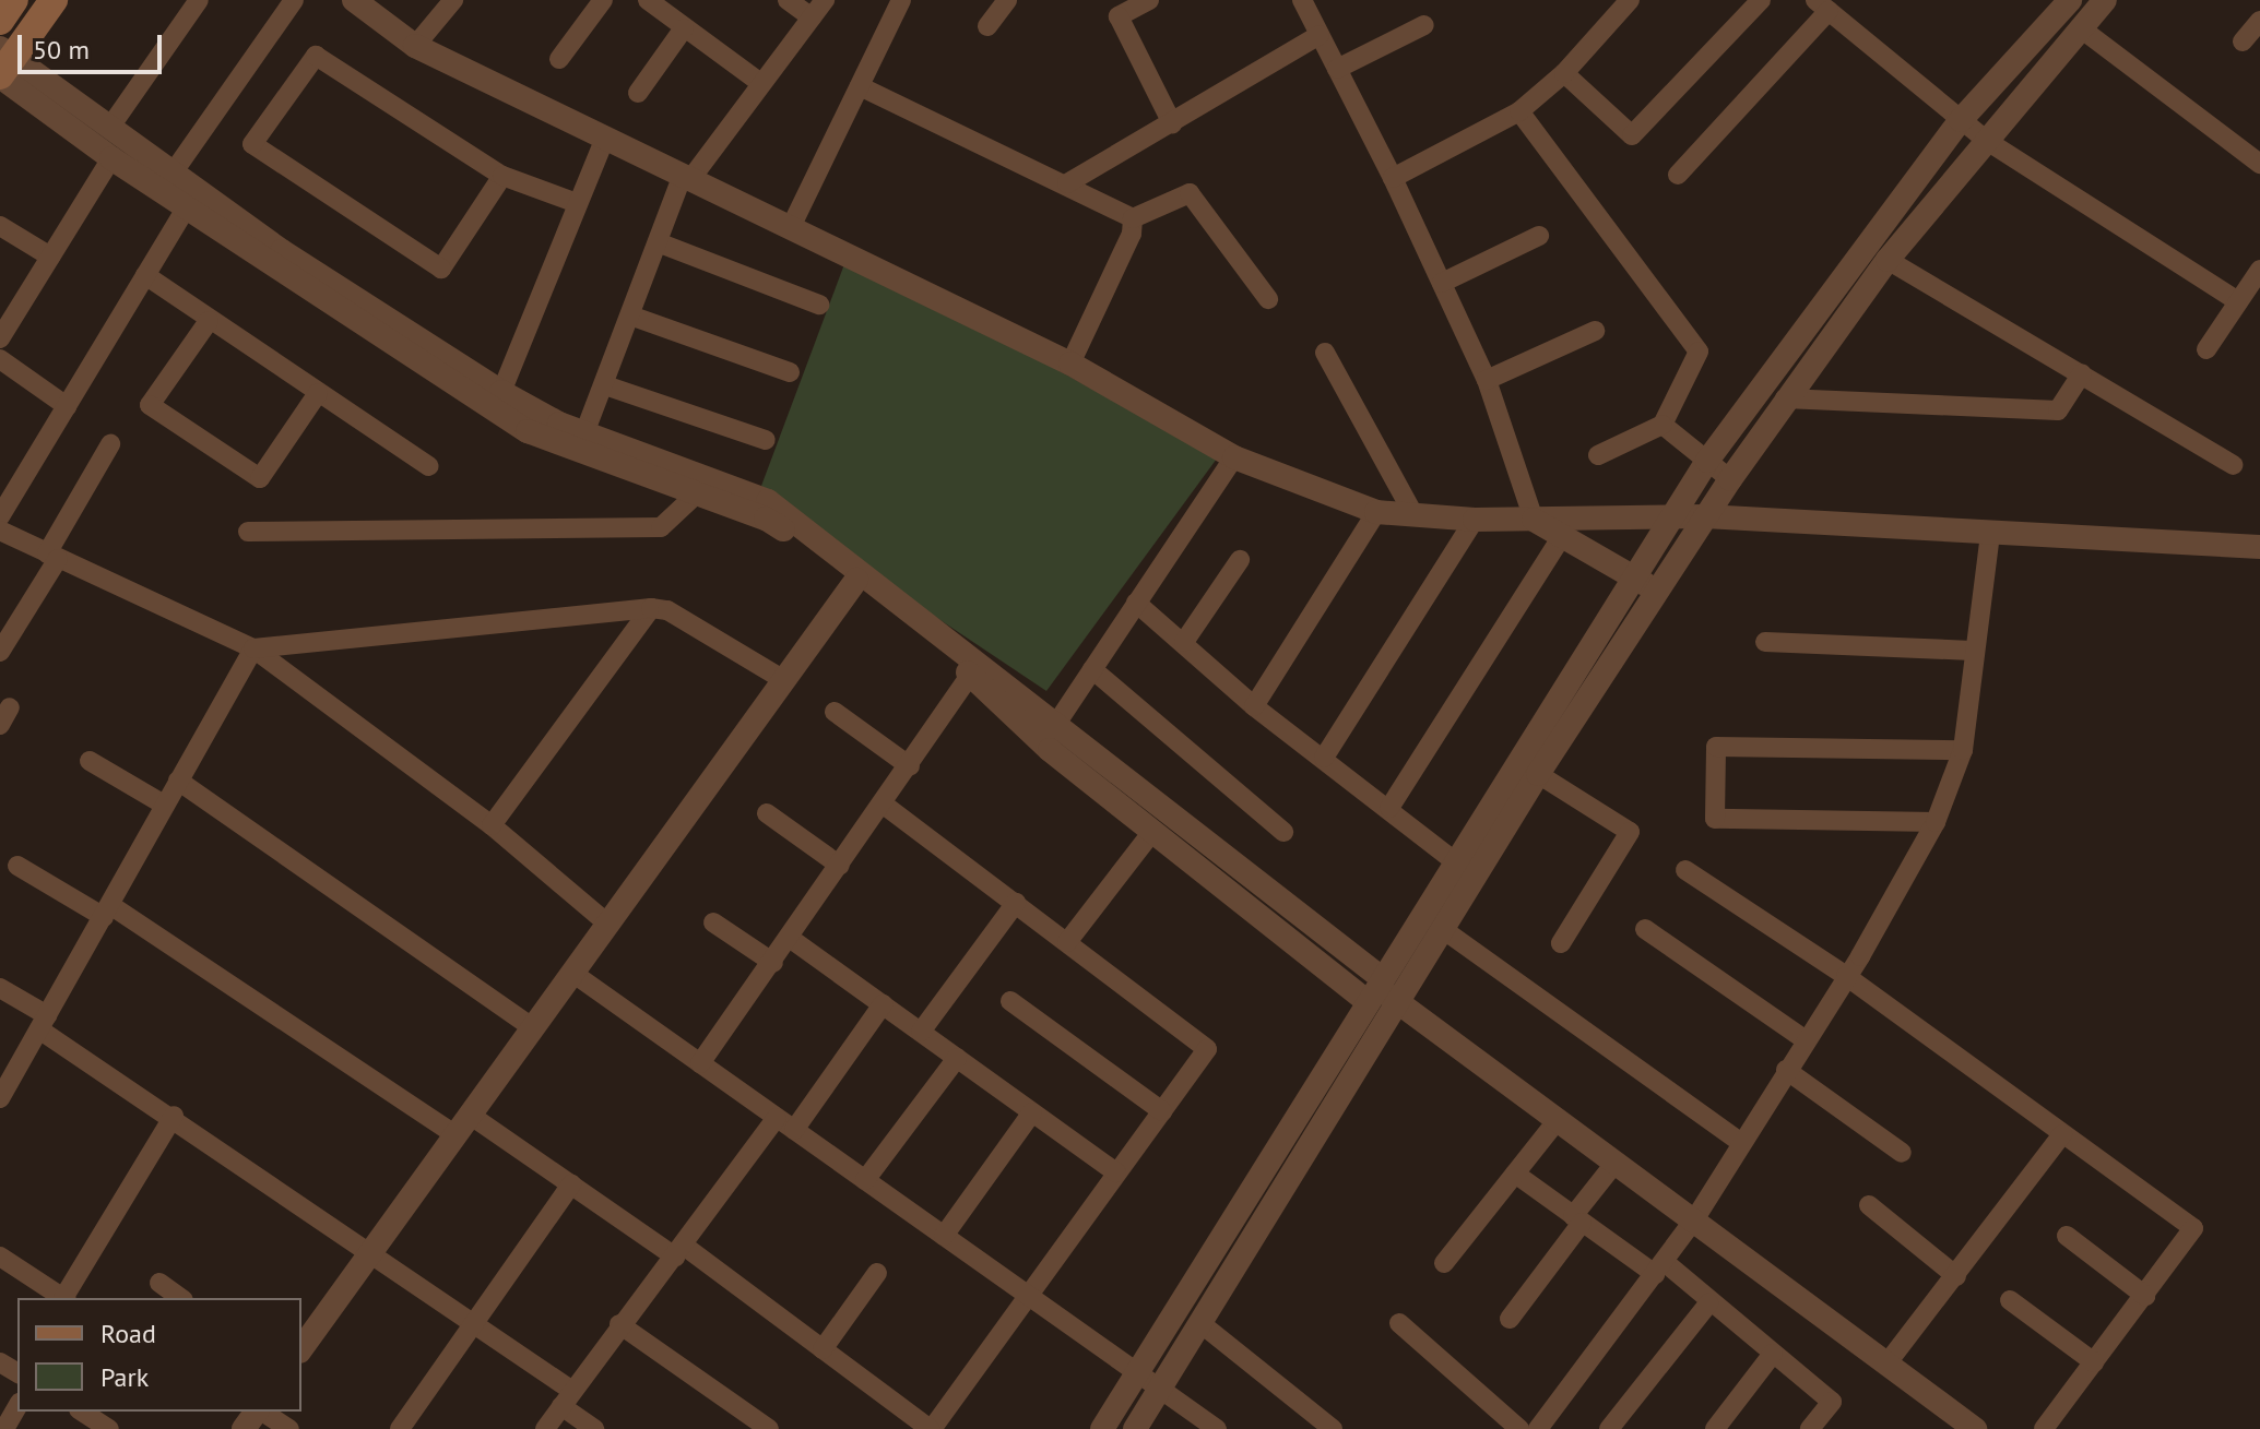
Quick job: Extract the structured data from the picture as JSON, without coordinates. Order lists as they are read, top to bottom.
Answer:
{
  "legend": ["Road", "Park"],
  "scale_bar": "50 m"
}
